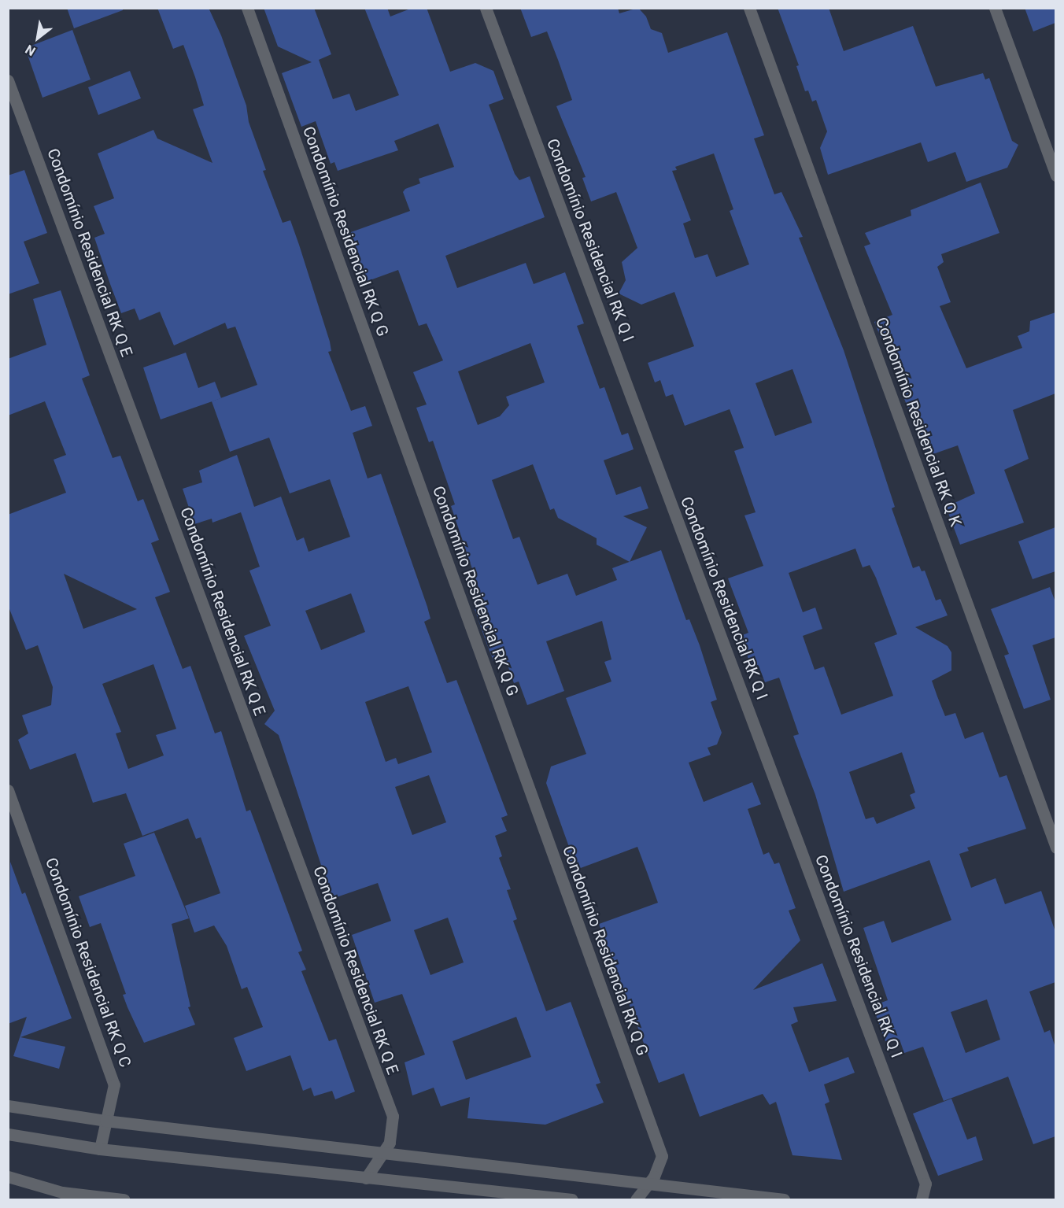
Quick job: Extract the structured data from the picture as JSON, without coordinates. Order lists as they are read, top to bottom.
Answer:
{
  "streets": {
    "street": [
      "Condomínio Residencial RK Q G",
      "Condomínio Residencial RK Q I",
      "Condomínio Residencial RK Q E",
      "Condomínio Residencial RK Q K",
      "Condomínio Residencial RK Q C"
    ]
  },
  "north": "bottom left"
}
